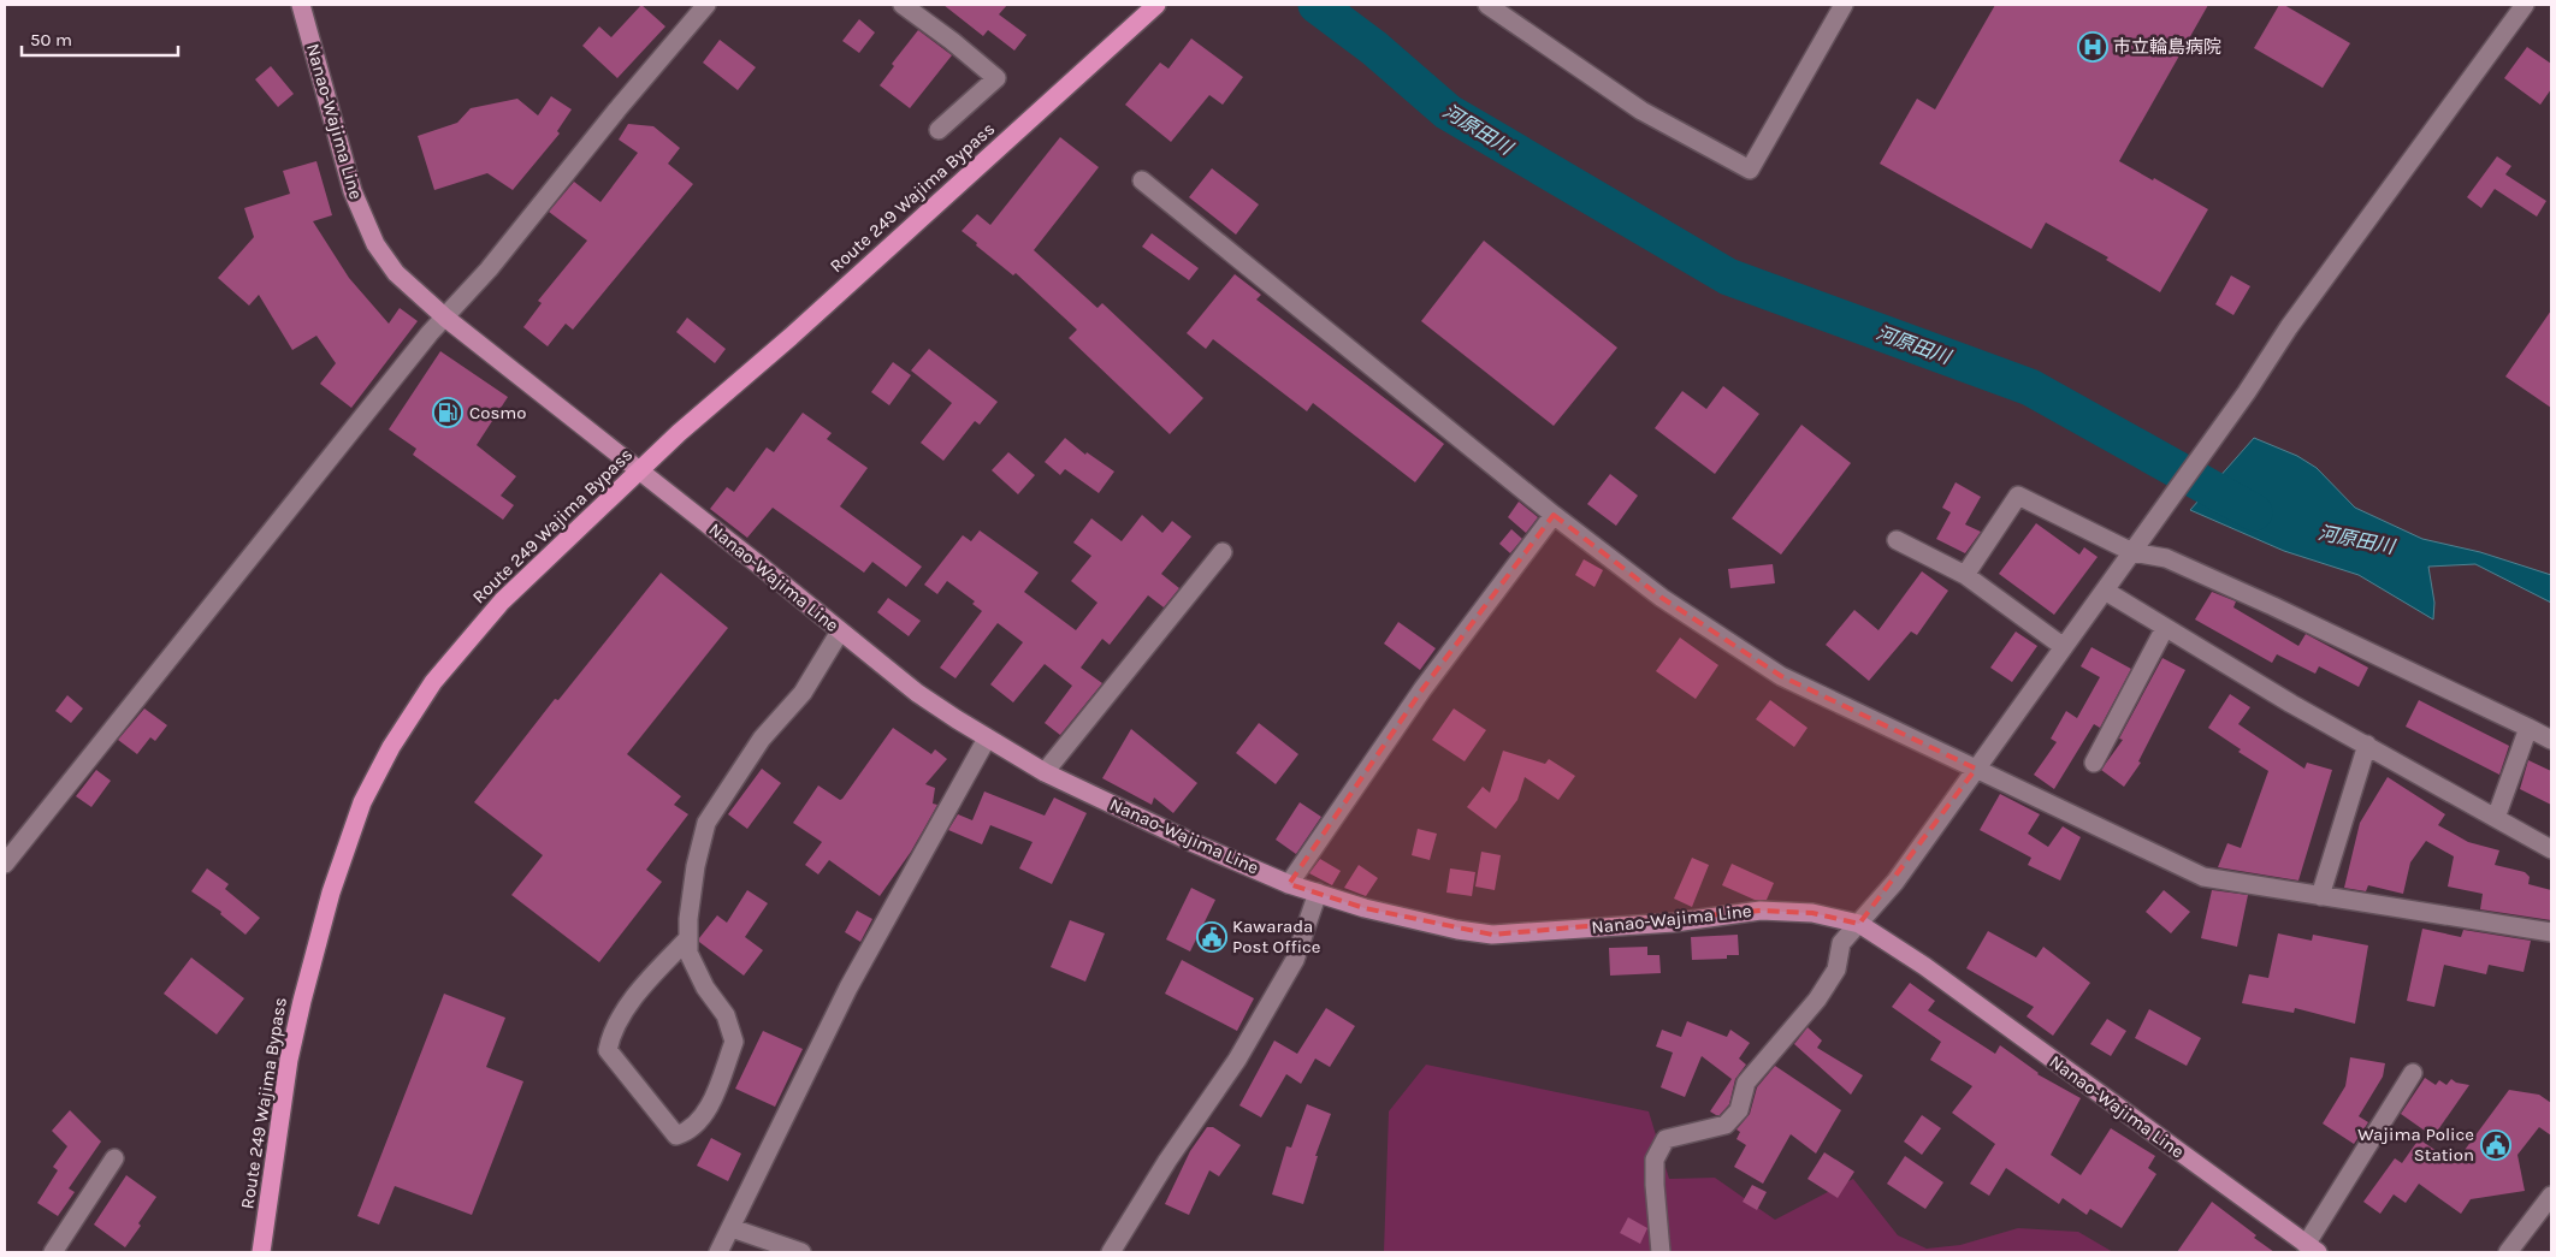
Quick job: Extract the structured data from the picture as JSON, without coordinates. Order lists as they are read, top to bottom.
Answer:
{
  "streets": {
    "highway": ["Route 249 Wajima Bypass"],
    "main road": ["Nanao-Wajima Line"]
  },
  "crossings": [
    ["Nanao-Wajima Line", "Route 249 Wajima Bypass"]
  ],
  "water": ["河原田川"],
  "places": {
    "hospital": ["市立輪島病院"],
    "fuel station": ["Cosmo"],
    "public building": ["Kawarada Post Office", "Wajima Police Station"]
  },
  "scale_bar": "50 m"
}
